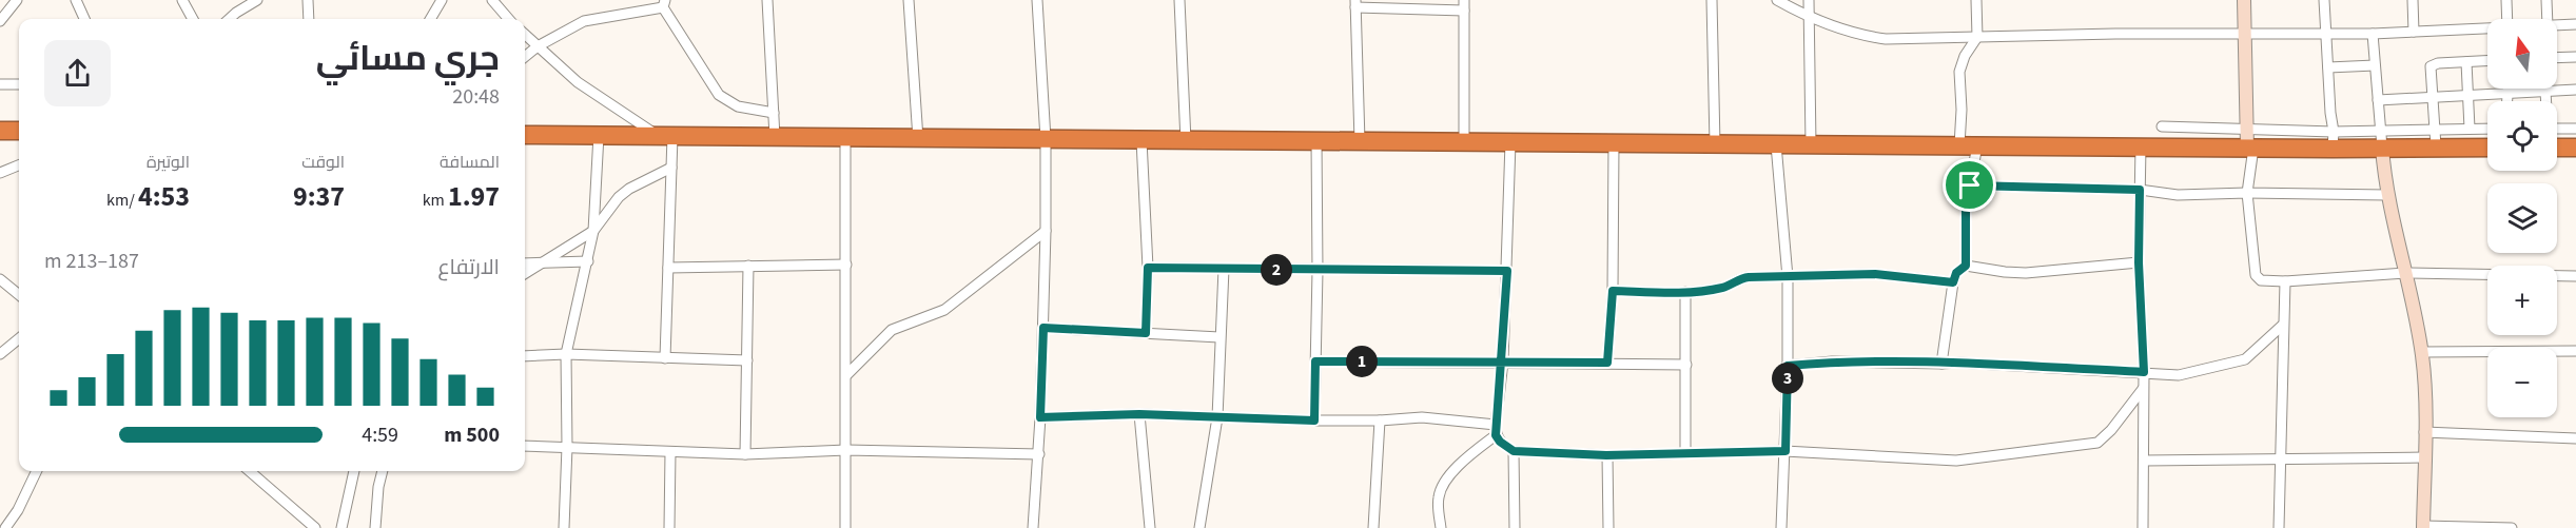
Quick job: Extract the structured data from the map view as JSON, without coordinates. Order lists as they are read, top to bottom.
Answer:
{
  "north": "top",
  "page": {
    "map_buttons": ["+", "−"],
    "heading": ["جري مسائي", "20:48"],
    "stats": [
      ["المسافة", "1.97 km"],
      ["الوقت", "9:37"],
      ["الوتيرة", "4:53 /km"]
    ],
    "chart": ["الارتفاع", "187–213 m"],
    "pins": ["2", "1", "3"],
    "list": [
      {
        "name": "500 m",
        "note": "4:59"
      }
    ]
  }
}
